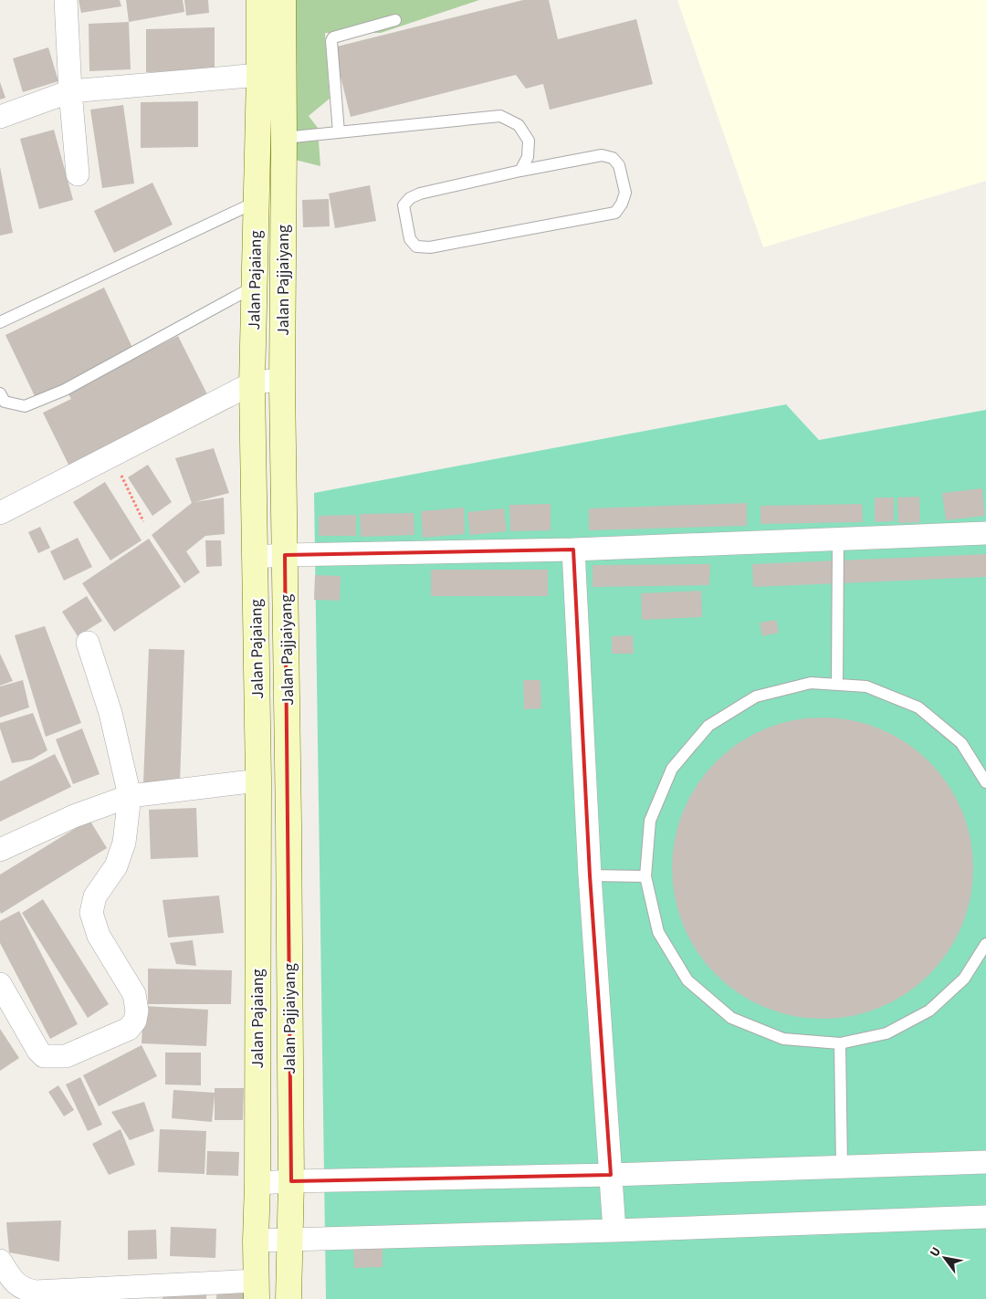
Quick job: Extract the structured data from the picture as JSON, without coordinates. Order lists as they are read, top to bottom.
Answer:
{
  "streets": {
    "main road": ["Jalan Pajaiang", "Jalan Pajjaiyang"]
  },
  "north": "top left"
}
